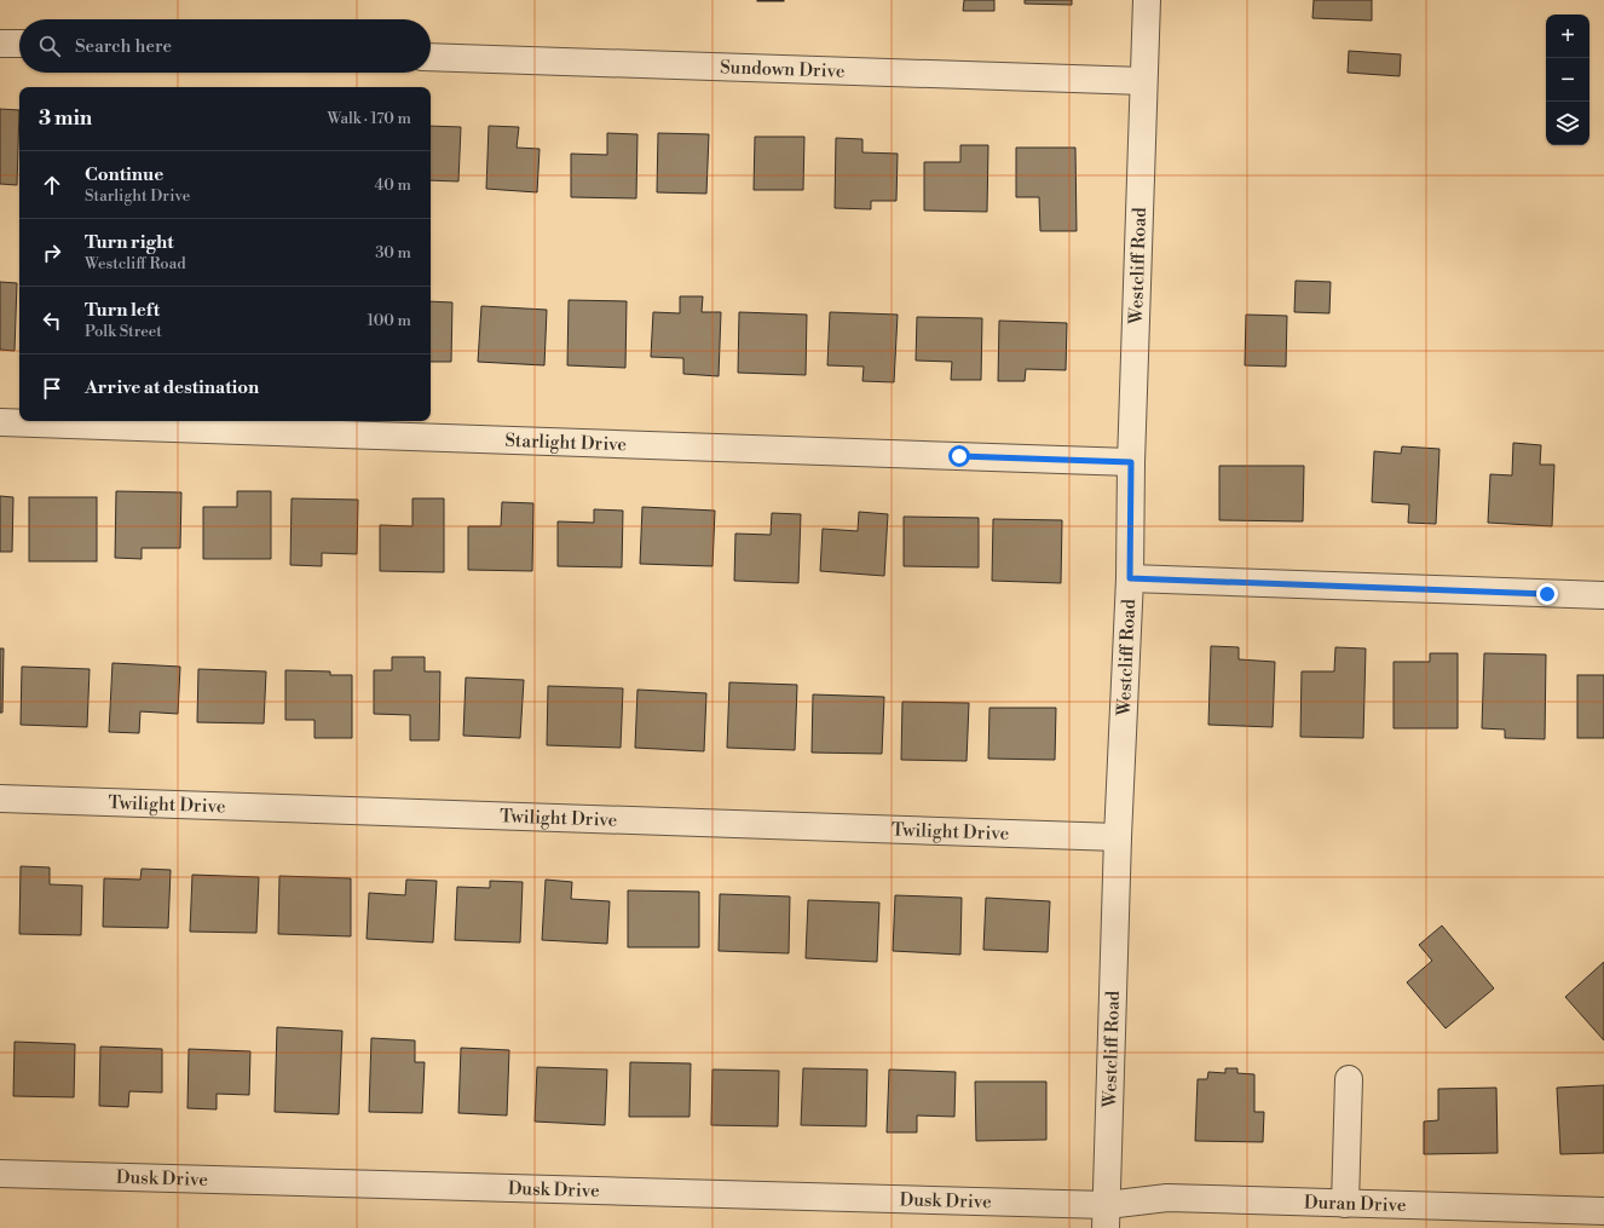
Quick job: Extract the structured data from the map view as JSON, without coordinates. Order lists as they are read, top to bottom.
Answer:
{
  "streets": {
    "street": [
      "Sundown Drive",
      "Westcliff Road",
      "Starlight Drive",
      "Twilight Drive",
      "Dusk Drive",
      "Duran Drive"
    ]
  },
  "crossings": [
    ["Sundown Drive", "Westcliff Road"],
    ["Westcliff Road", "Starlight Drive"],
    ["Westcliff Road", "Twilight Drive"],
    ["Westcliff Road", "Dusk Drive"],
    ["Westcliff Road", "Duran Drive"],
    ["Dusk Drive", "Duran Drive"]
  ],
  "page": {
    "map_buttons": ["+", "−"],
    "search": "Search here",
    "heading": ["3 min", "Walk · 170 m"],
    "list": [
      ["Continue", "Starlight Drive", "40 m"],
      ["Turn right", "Westcliff Road", "30 m"],
      ["Turn left", "Polk Street", "100 m"],
      "Arrive at destination"
    ]
  }
}
